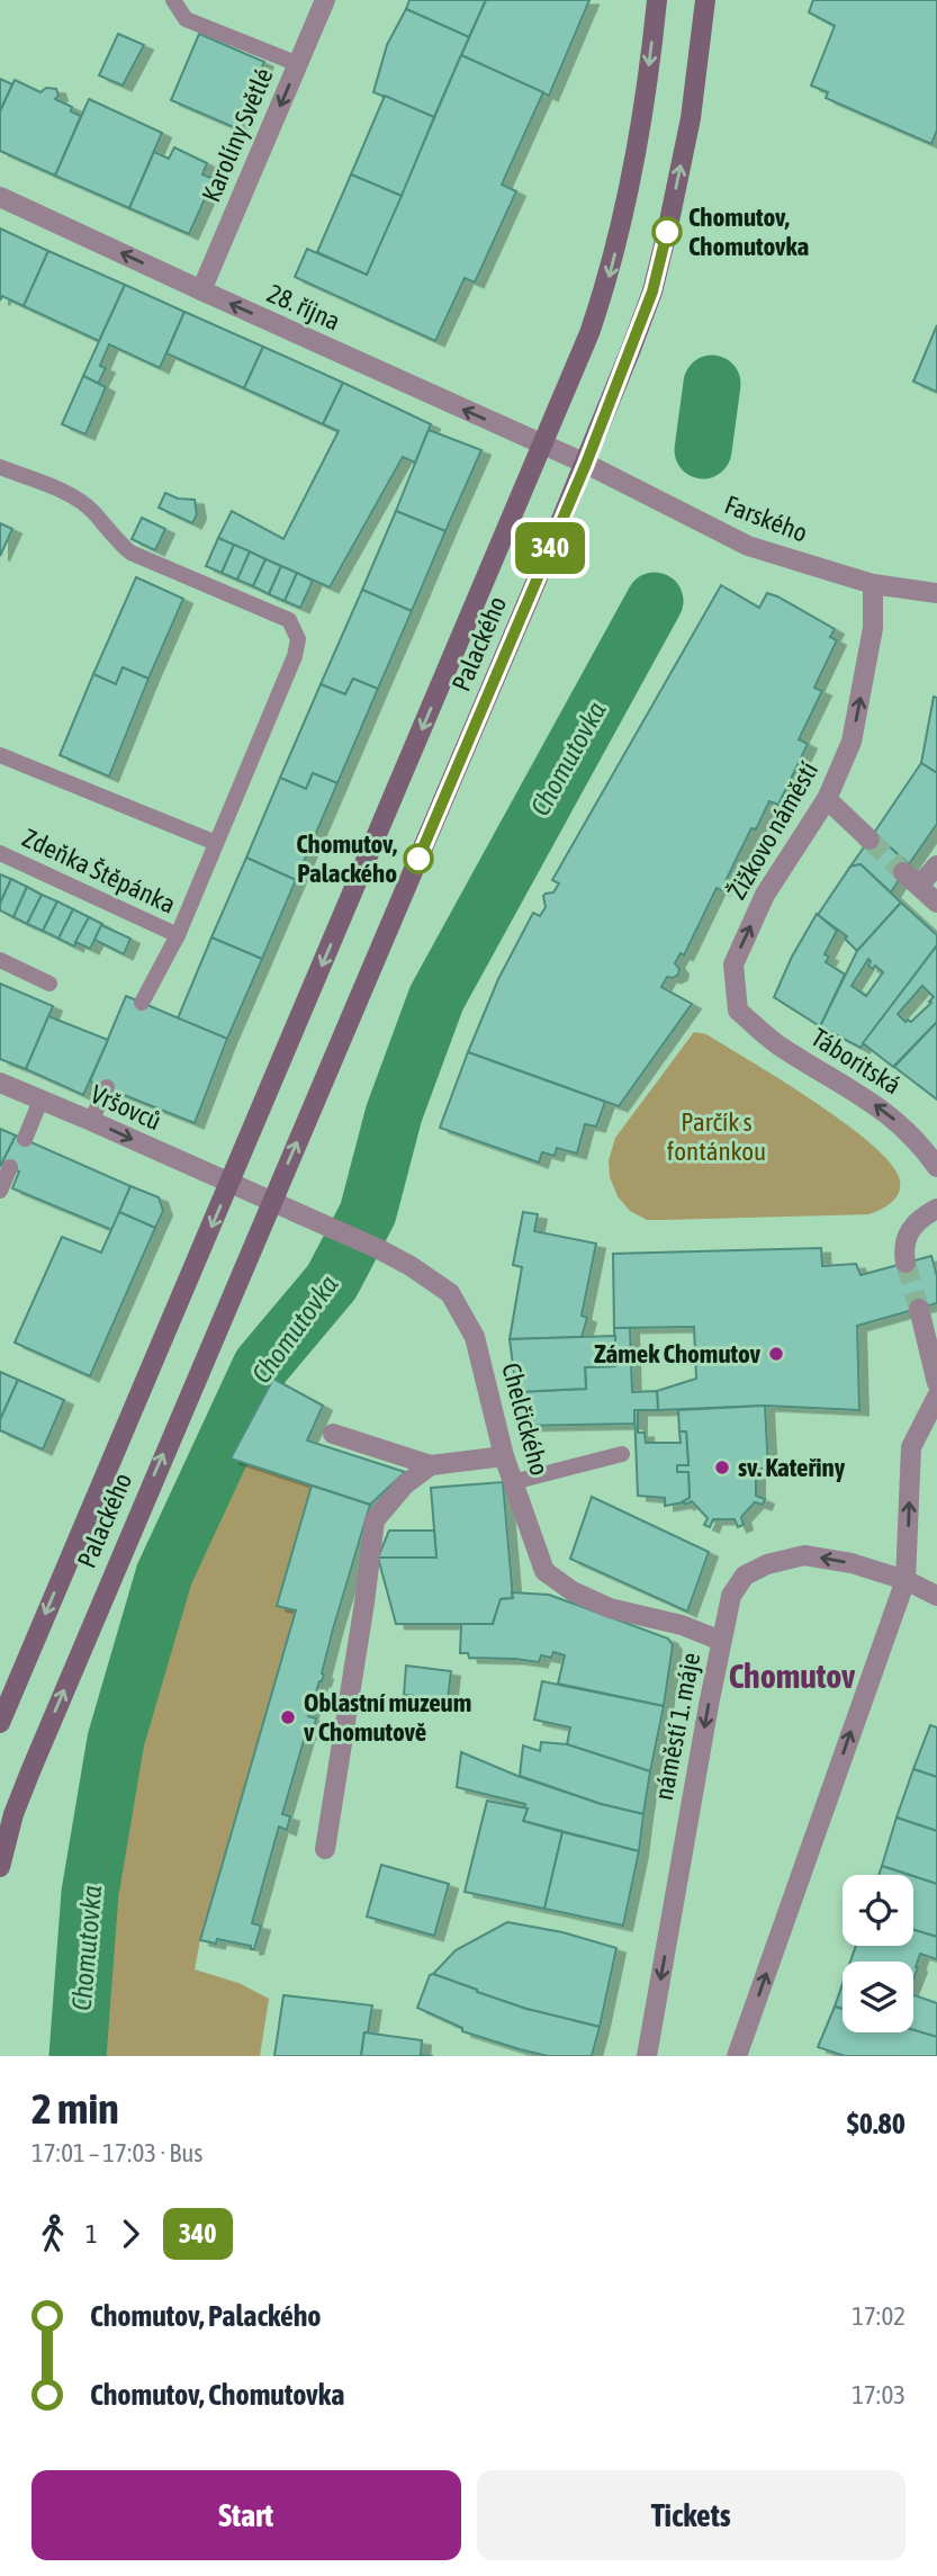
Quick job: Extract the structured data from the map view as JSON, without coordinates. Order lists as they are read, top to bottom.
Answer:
{
  "streets": {
    "main road": ["Palackého"],
    "street": [
      "Karolíny Světlé",
      "28. října",
      "Farského",
      "Žižkovo náměstí",
      "Táboritská",
      "Vršovců",
      "Chelčického",
      "náměstí 1. máje"
    ],
    "lane": ["Zdeňka Štěpánka"]
  },
  "crossings": [
    ["Karolíny Světlé", "28. října"],
    ["28. října", "Farského"],
    ["28. října", "Palackého"],
    ["Farského", "Palackého"],
    ["Farského", "Žižkovo náměstí"],
    ["Palackého", "Vršovců"],
    ["Palackého", "Chelčického"],
    ["Žižkovo náměstí", "Táboritská"],
    ["Chelčického", "náměstí 1. máje"]
  ],
  "one_way": [
    "Karolíny Světlé",
    "28. října",
    "Žižkovo náměstí",
    "Táboritská",
    "Vršovců"
  ],
  "districts": ["Chomutov"],
  "water": ["Chomutovka"],
  "parks": ["Parčík s fontánkou"],
  "places": [
    "Chomutov, Chomutovka",
    "Chomutov, Palackého",
    "Zámek Chomutov",
    "sv. Kateřiny",
    "Oblastní muzeum v Chomutově"
  ],
  "lines": ["bus line 340"],
  "page": {
    "on_map": "340",
    "heading": ["2 min", "17:01 – 17:03 · Bus", "$0.80"],
    "legs": ["1", "340"],
    "list": [
      {
        "name": "Chomutov, Palackého",
        "value": "17:02"
      },
      {
        "name": "Chomutov, Chomutovka",
        "value": "17:03"
      }
    ],
    "buttons": ["Start", "Tickets"]
  }
}
